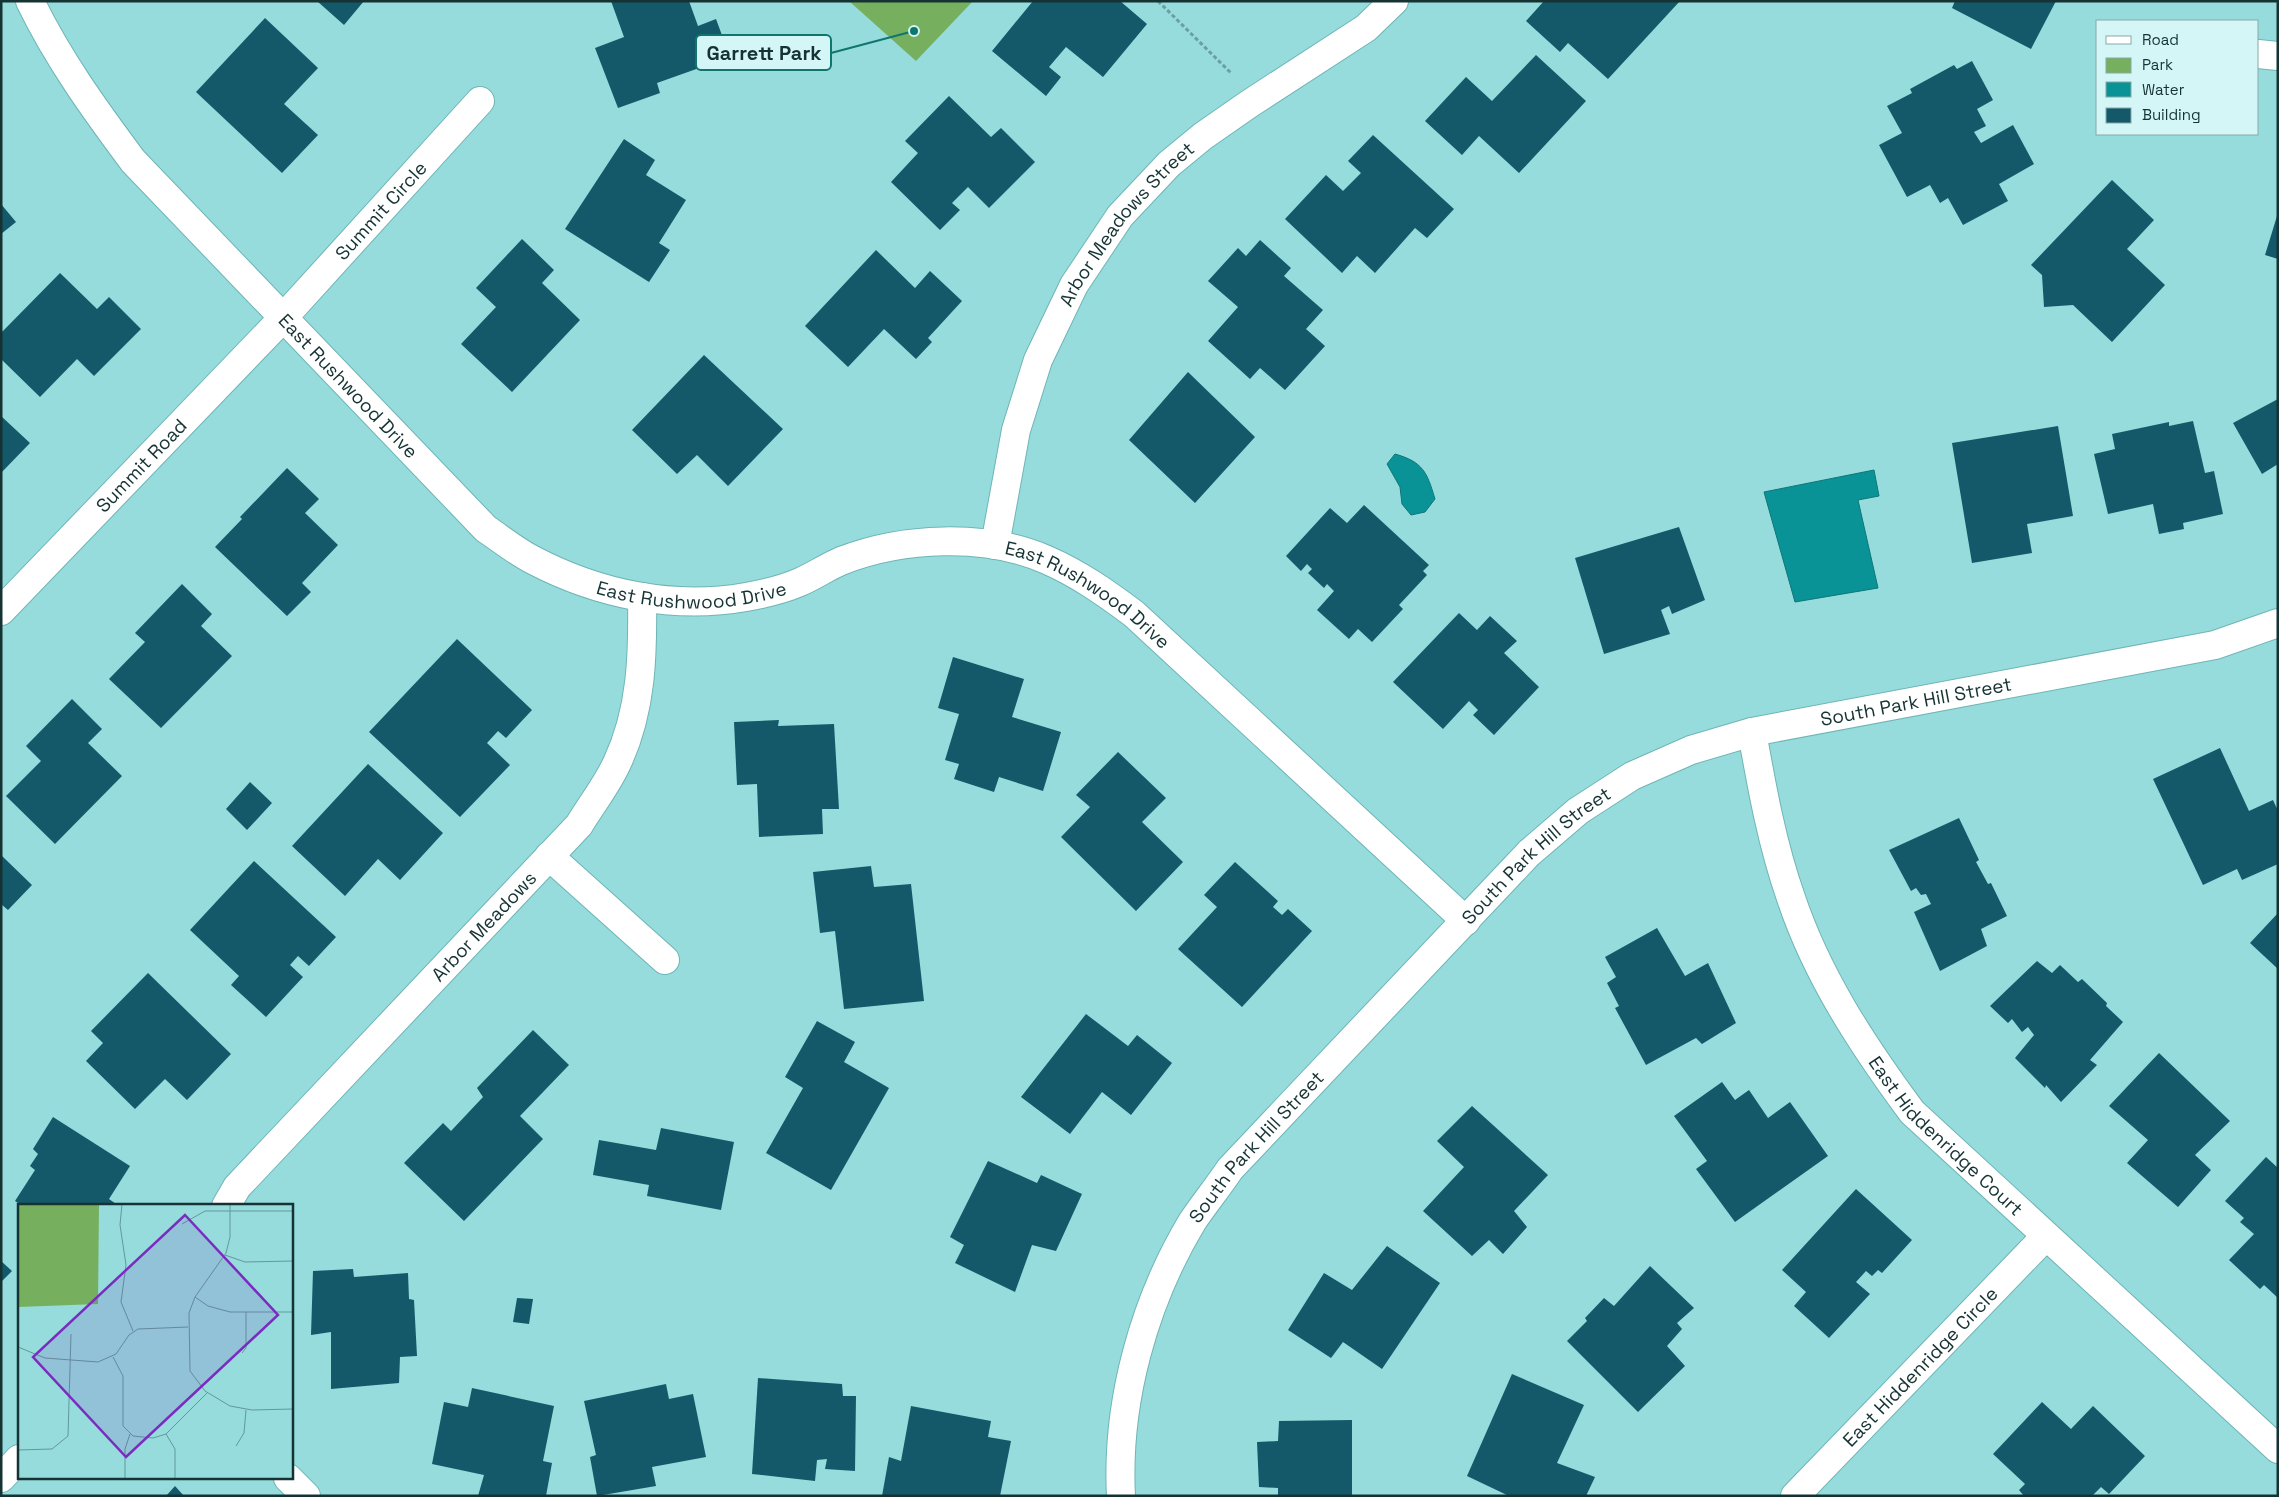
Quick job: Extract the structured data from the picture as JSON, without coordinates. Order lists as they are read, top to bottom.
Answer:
{
  "streets": {
    "street": [
      "Summit Circle",
      "Arbor Meadows Street",
      "East Rushwood Drive",
      "Summit Road",
      "South Park Hill Street",
      "Arbor Meadows",
      "East Hiddenridge Court",
      "East Hiddenridge Circle"
    ]
  },
  "crossings": [
    ["Summit Circle", "East Rushwood Drive"],
    ["Summit Circle", "Summit Road"],
    ["Arbor Meadows Street", "East Rushwood Drive"],
    ["East Rushwood Drive", "Summit Road"],
    ["East Rushwood Drive", "South Park Hill Street"],
    ["East Rushwood Drive", "Arbor Meadows"],
    ["South Park Hill Street", "East Hiddenridge Court"],
    ["East Hiddenridge Court", "East Hiddenridge Circle"]
  ],
  "places": ["Garrett Park"],
  "legend": [
    "Road",
    "Park",
    "Water",
    "Building"
  ]
}
